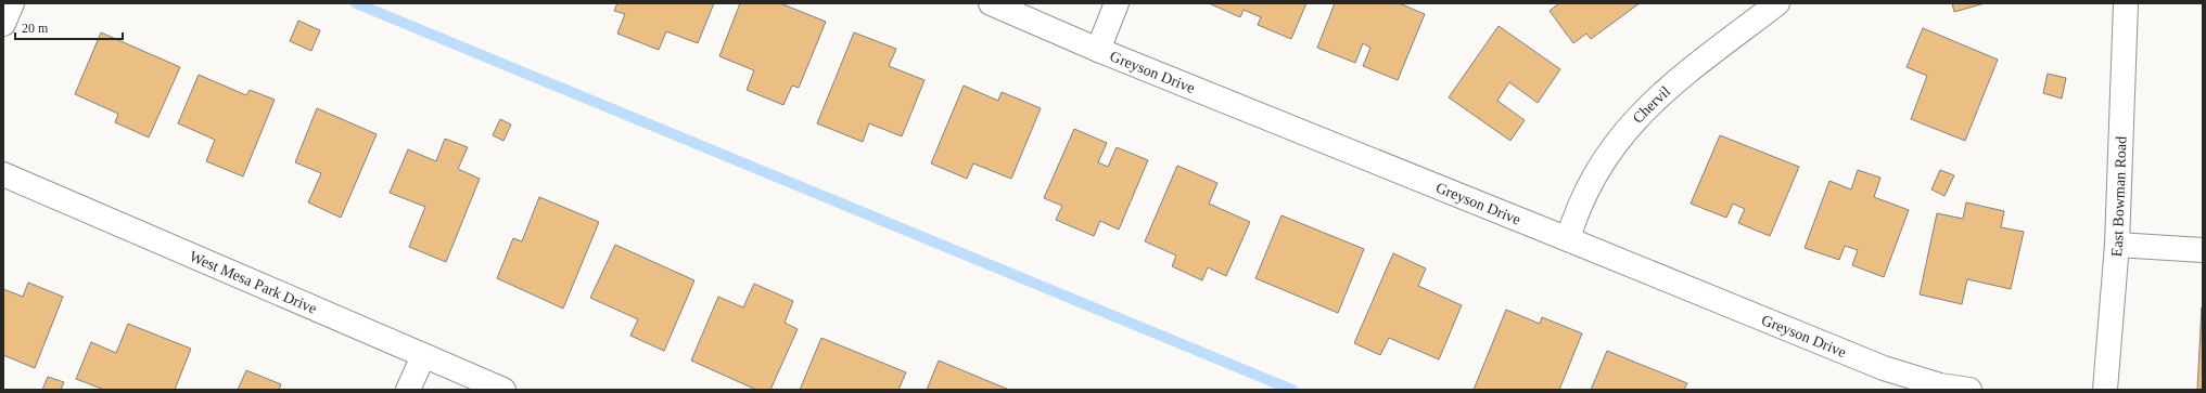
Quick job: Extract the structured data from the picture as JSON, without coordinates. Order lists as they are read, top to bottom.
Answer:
{
  "streets": {
    "street": [
      "Greyson Drive",
      "Chervil",
      "East Bowman Road",
      "West Mesa Park Drive"
    ]
  },
  "crossings": [
    ["Greyson Drive", "Chervil"]
  ],
  "scale_bar": "20 m"
}
